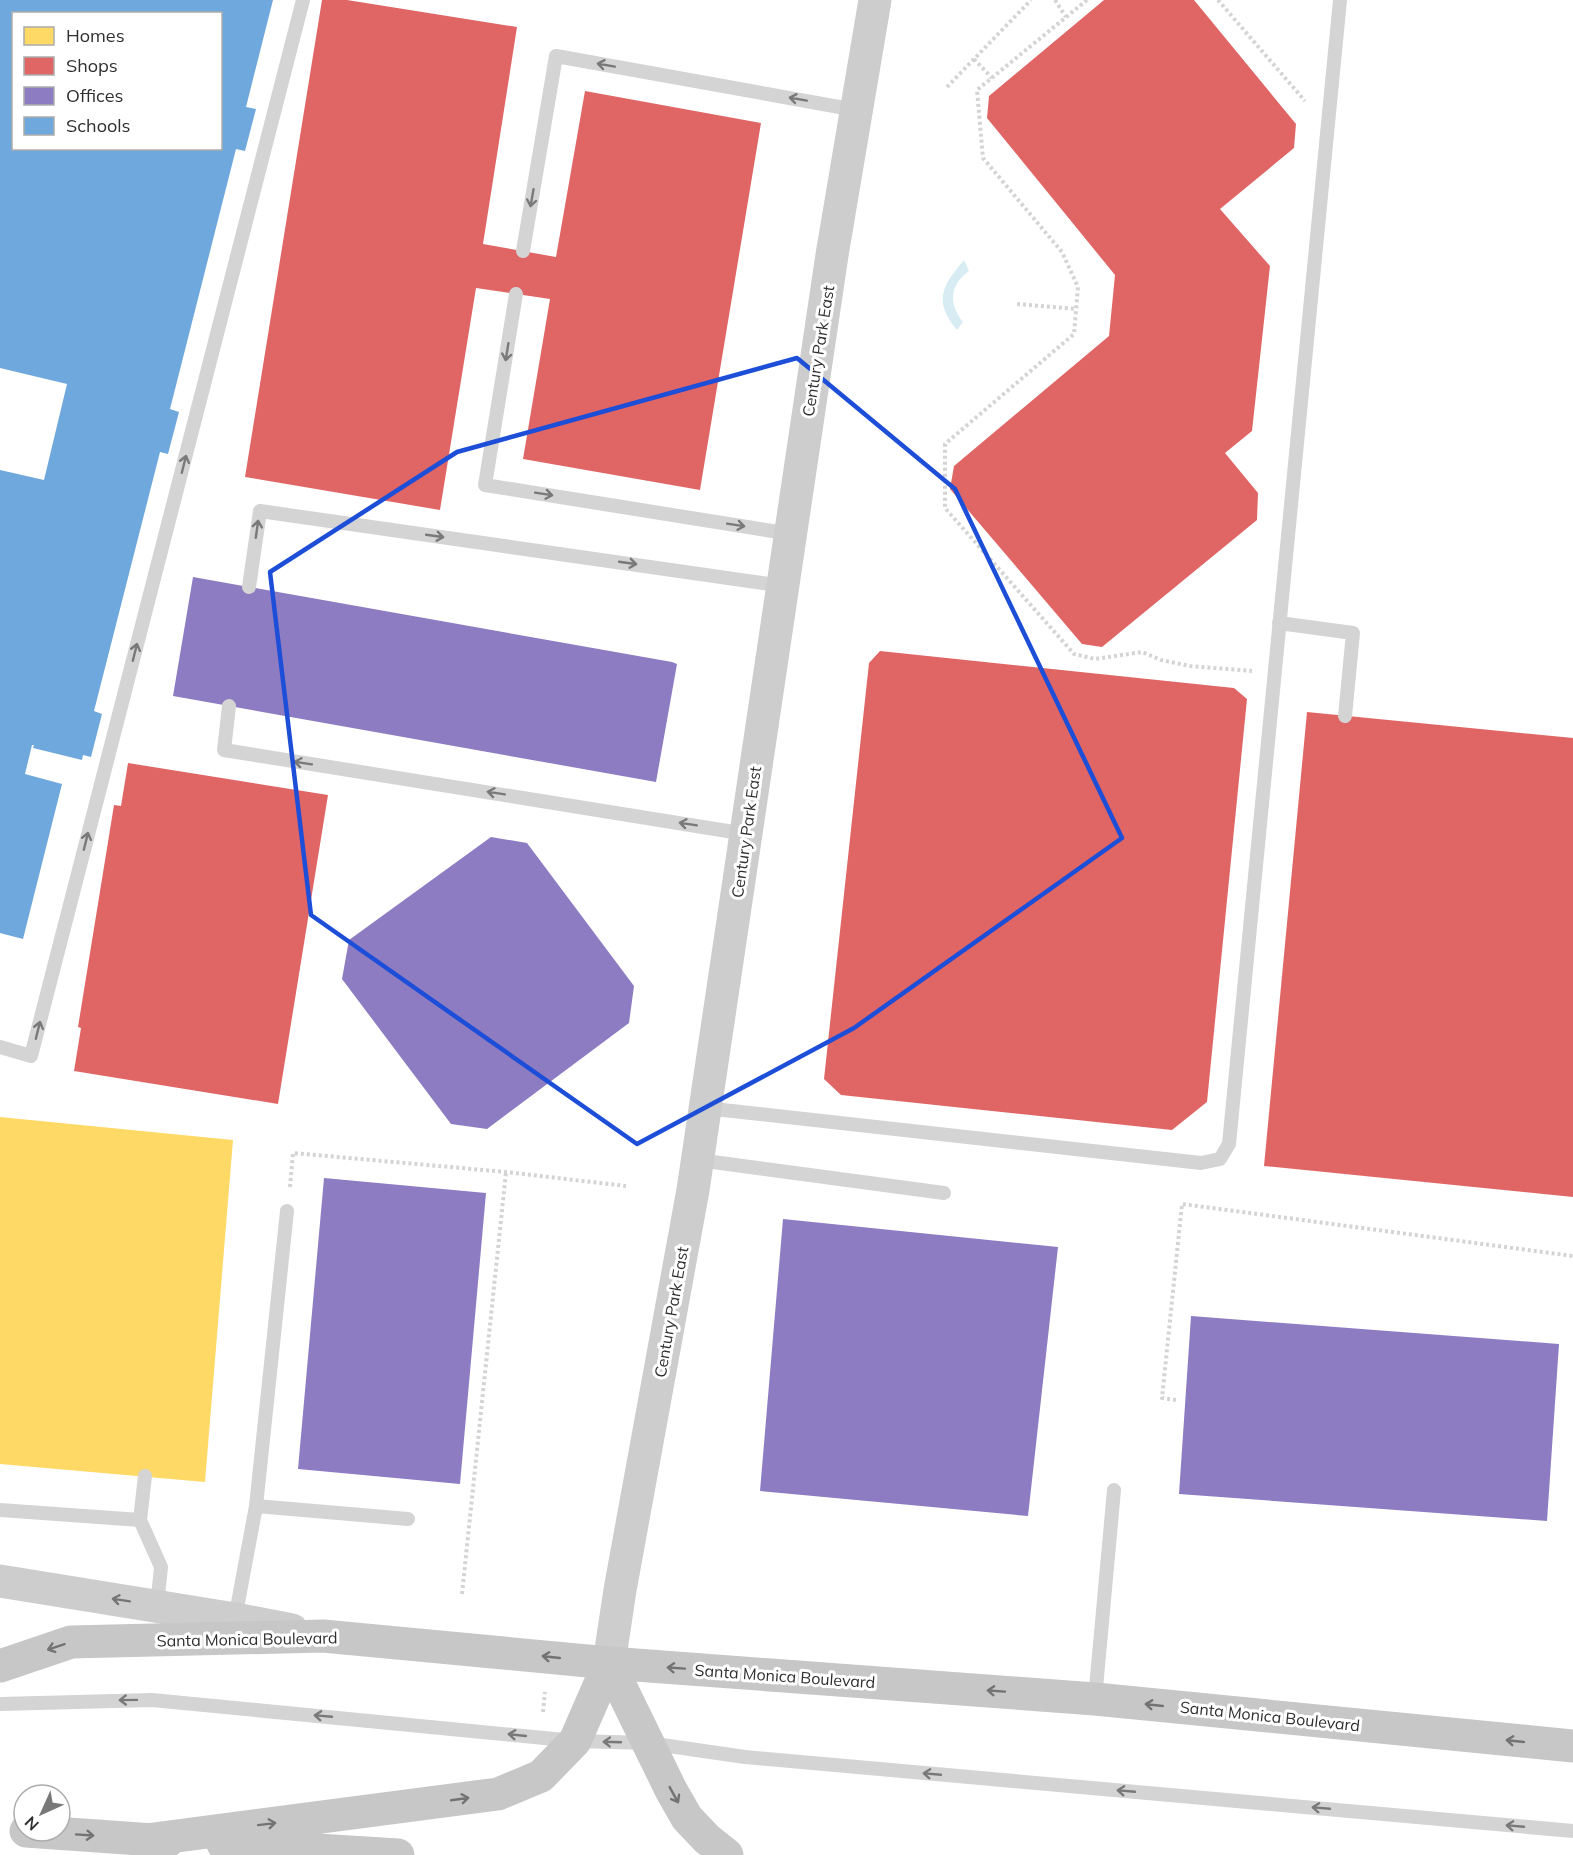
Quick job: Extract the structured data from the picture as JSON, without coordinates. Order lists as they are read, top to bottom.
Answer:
{
  "streets": {
    "main road": ["Century Park East", "Santa Monica Boulevard"]
  },
  "crossings": [
    ["Century Park East", "Santa Monica Boulevard"]
  ],
  "legend": [
    "Homes",
    "Shops",
    "Offices",
    "Schools"
  ],
  "north": "bottom left"
}
